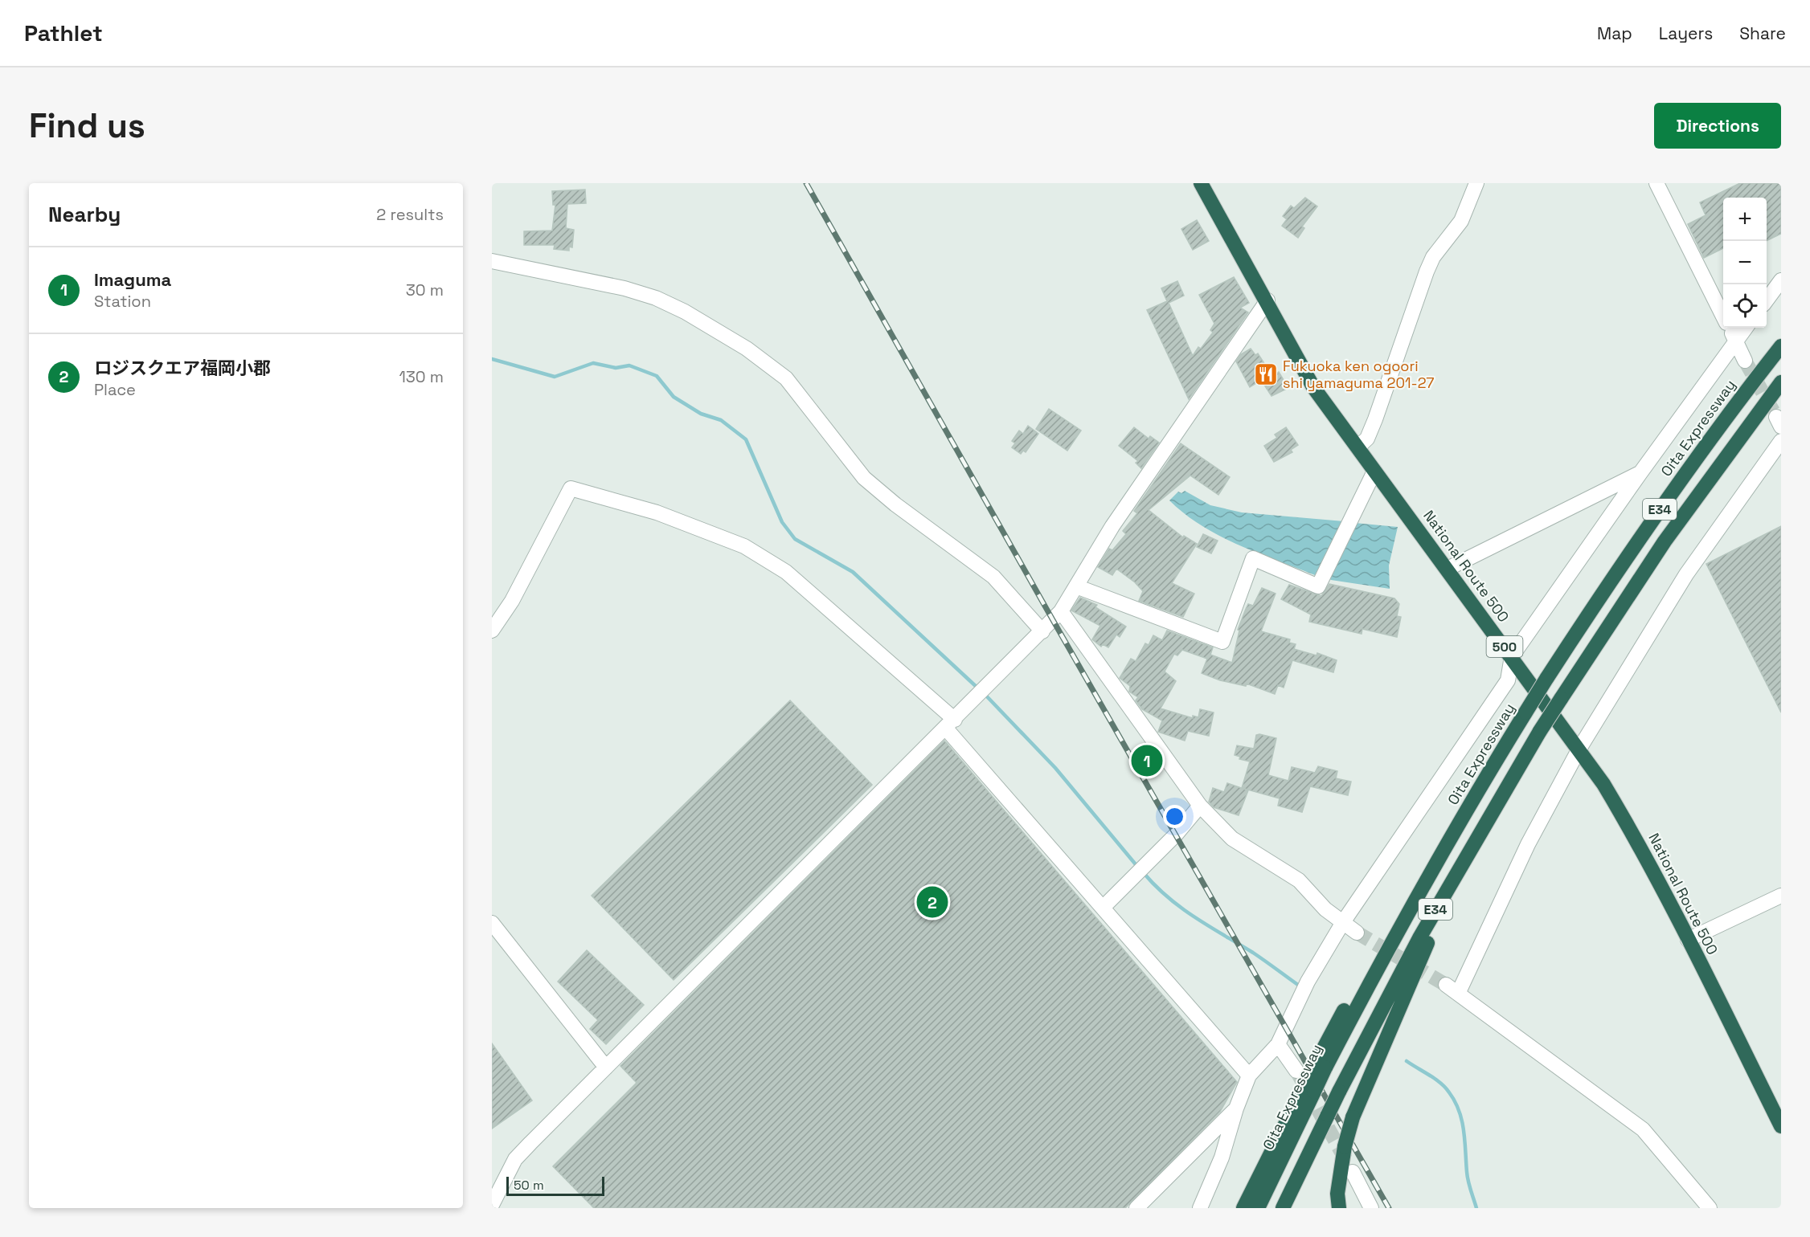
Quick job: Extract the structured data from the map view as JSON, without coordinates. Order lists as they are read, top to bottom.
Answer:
{
  "streets": {
    "highway": [
      "Oita Expressway",
      "E34",
      "National Route 500",
      "500"
    ]
  },
  "places": {
    "restaurant": ["Fukuoka ken ogoori shi yamaguma 201-27"]
  },
  "scale_bar": "50 m",
  "page": {
    "header": "Pathlet",
    "nav": ["Map", "Layers", "Share"],
    "buttons": "Directions",
    "title": "Find us",
    "heading": ["Nearby", "2 results"],
    "map_buttons": ["+", "−"],
    "list": [
      {
        "mark": "1",
        "name": "Imaguma",
        "note": "Station",
        "value": "30 m"
      },
      {
        "mark": "2",
        "name": "ロジスクエア福岡小郡",
        "note": "Place",
        "value": "130 m"
      }
    ],
    "pins": ["1", "2"],
    "scale": "50 m"
  }
}
